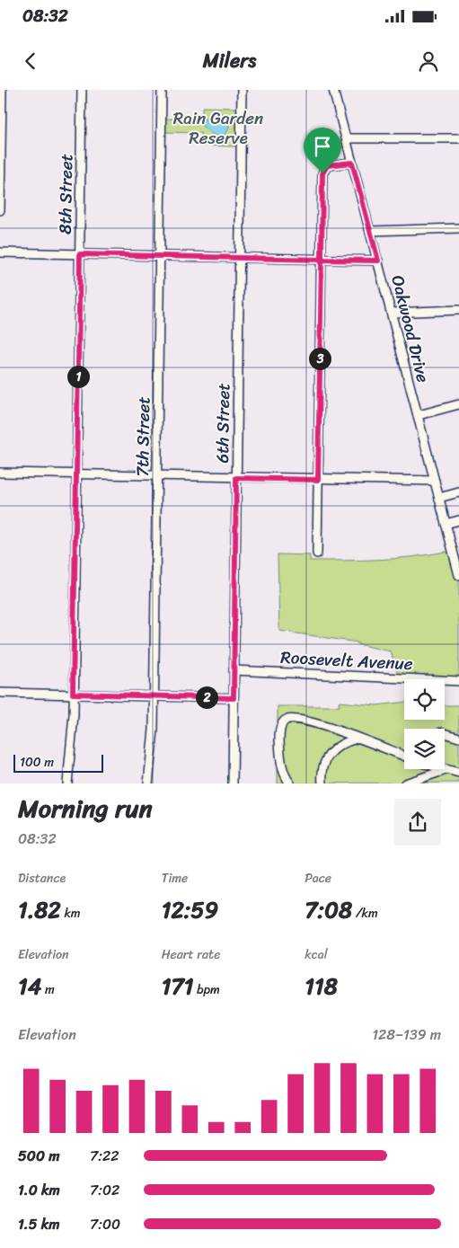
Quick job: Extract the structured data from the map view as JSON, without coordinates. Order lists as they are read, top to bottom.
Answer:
{
  "streets": {
    "street": [
      "8th Street",
      "Oakwood Drive",
      "6th Street",
      "7th Street",
      "Roosevelt Avenue"
    ]
  },
  "crossings": [
    ["6th Street", "Roosevelt Avenue"]
  ],
  "parks": ["Rain Garden Reserve"],
  "scale_bar": "100 m",
  "page": {
    "status": "08:32",
    "header": "Milers",
    "pins": ["3", "1", "2"],
    "scale": "100 m",
    "heading": ["Morning run", "08:32"],
    "stats": [
      ["Distance", "1.82 km"],
      ["Time", "12:59"],
      ["Pace", "7:08 /km"],
      ["Elevation", "14 m"],
      ["Heart rate", "171 bpm"],
      ["kcal", "118"]
    ],
    "chart": ["Elevation", "128–139 m"],
    "list": [
      {
        "name": "500 m",
        "note": "7:22"
      },
      {
        "name": "1.0 km",
        "note": "7:02"
      },
      {
        "name": "1.5 km",
        "note": "7:00"
      }
    ]
  }
}
